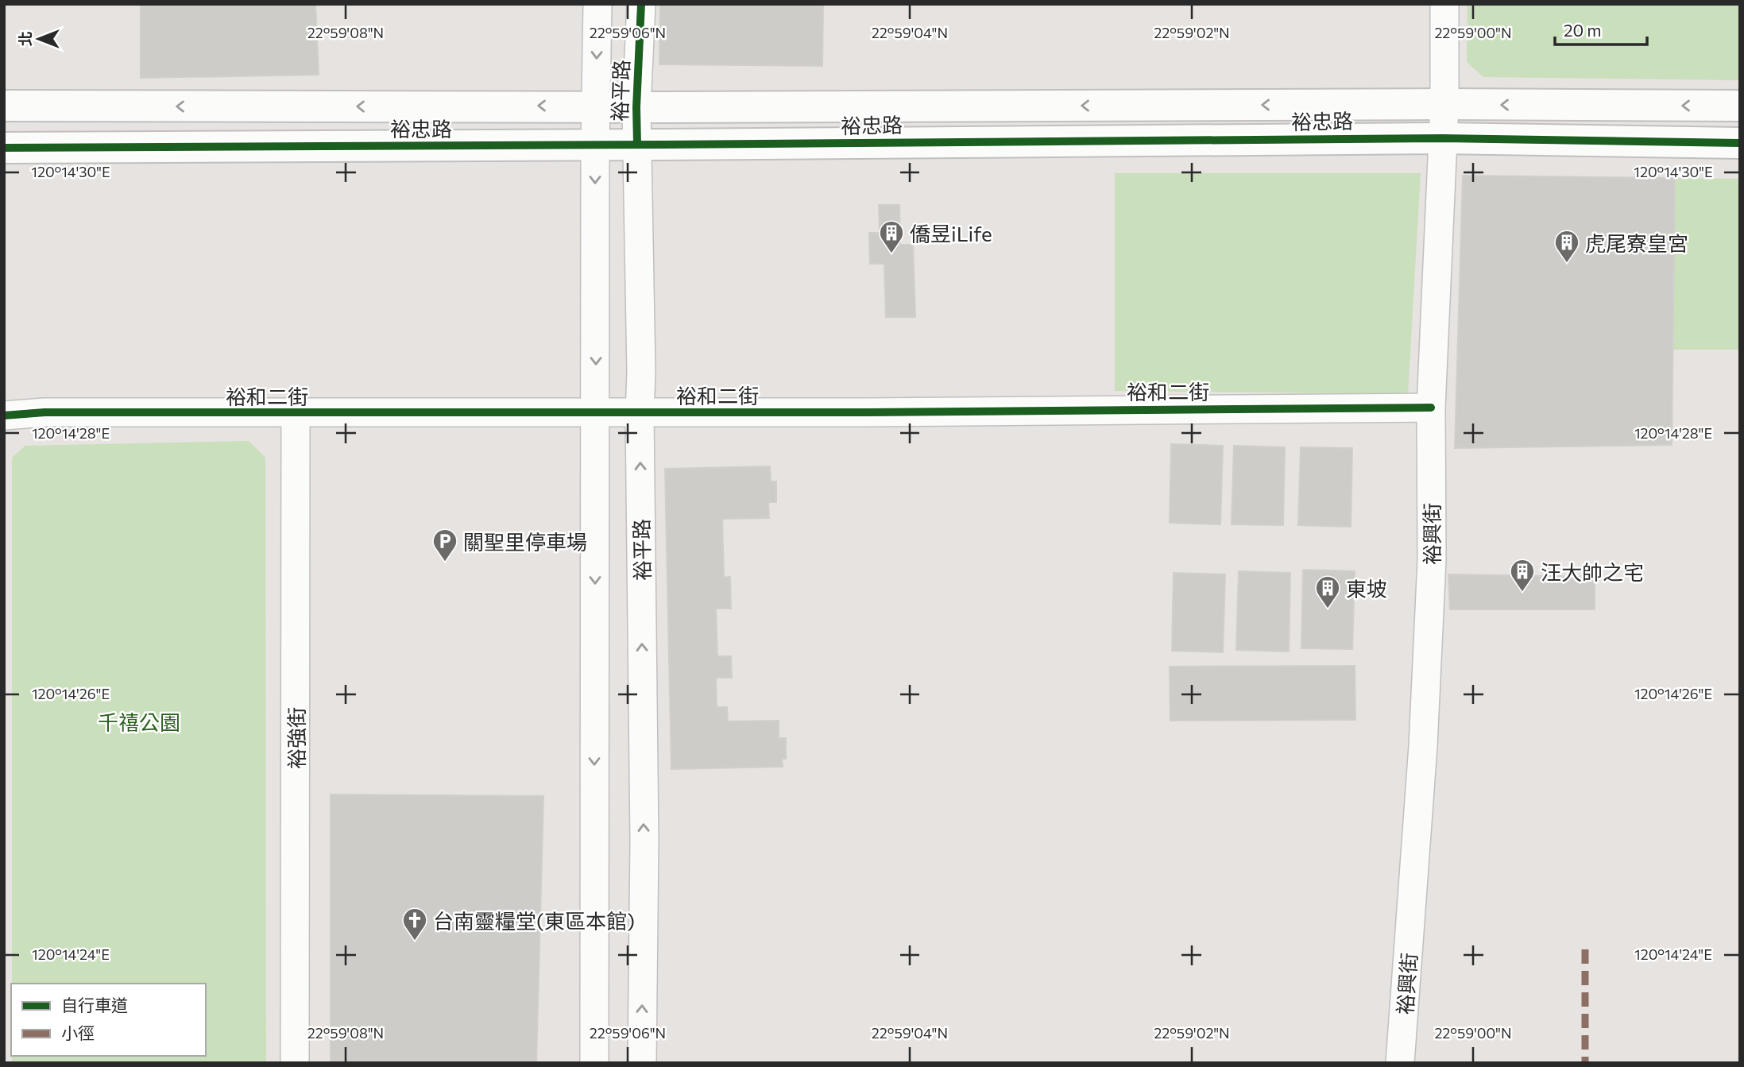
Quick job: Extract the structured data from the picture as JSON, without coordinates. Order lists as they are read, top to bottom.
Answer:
{
  "streets": {
    "street": [
      "裕平路",
      "裕忠路",
      "裕和二街",
      "裕興街",
      "裕強街"
    ]
  },
  "crossings": [
    ["裕平路", "裕忠路"],
    ["裕平路", "裕和二街"],
    ["裕忠路", "裕興街"],
    ["裕和二街", "裕興街"],
    ["裕和二街", "裕強街"]
  ],
  "parks": ["千禧公園"],
  "places": {
    "building": [
      "僑昱iLife",
      "虎尾寮皇宮",
      "汪大帥之宅",
      "東坡"
    ],
    "parking": ["關聖里停車場"],
    "church": ["台南靈糧堂(東區本館)"]
  },
  "legend": ["自行車道", "小徑"],
  "scale_bar": "20 m",
  "north": "left",
  "coordinates": [
    "22°59'08\"N",
    "22°59'06\"N",
    "22°59'04\"N",
    "22°59'02\"N",
    "22°59'00\"N",
    "120°14'30\"E",
    "120°14'28\"E",
    "120°14'26\"E",
    "120°14'24\"E"
  ]
}
